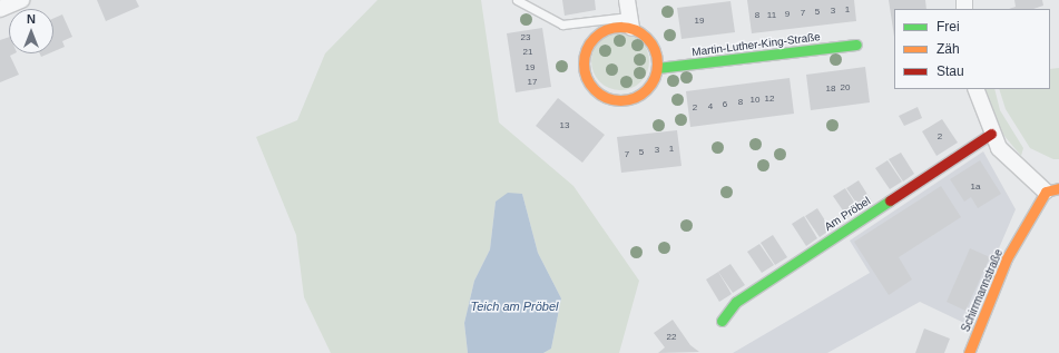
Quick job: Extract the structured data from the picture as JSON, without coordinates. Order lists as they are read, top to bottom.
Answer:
{
  "streets": {
    "street": ["Martin-Luther-King-Straße", "Am Pröbel", "Schirrmannstraße"]
  },
  "water": ["Teich am Pröbel"],
  "house_numbers": [
    "1",
    "3",
    "5",
    "7",
    "9",
    "8",
    "11",
    "19",
    "23",
    "21",
    "19",
    "17",
    "20",
    "18",
    "12",
    "10",
    "8",
    "6",
    "4",
    "2",
    "13",
    "2",
    "1",
    "3",
    "5",
    "7",
    "1a",
    "22"
  ],
  "legend": ["Frei", "Zäh", "Stau"],
  "north": "top"
}
